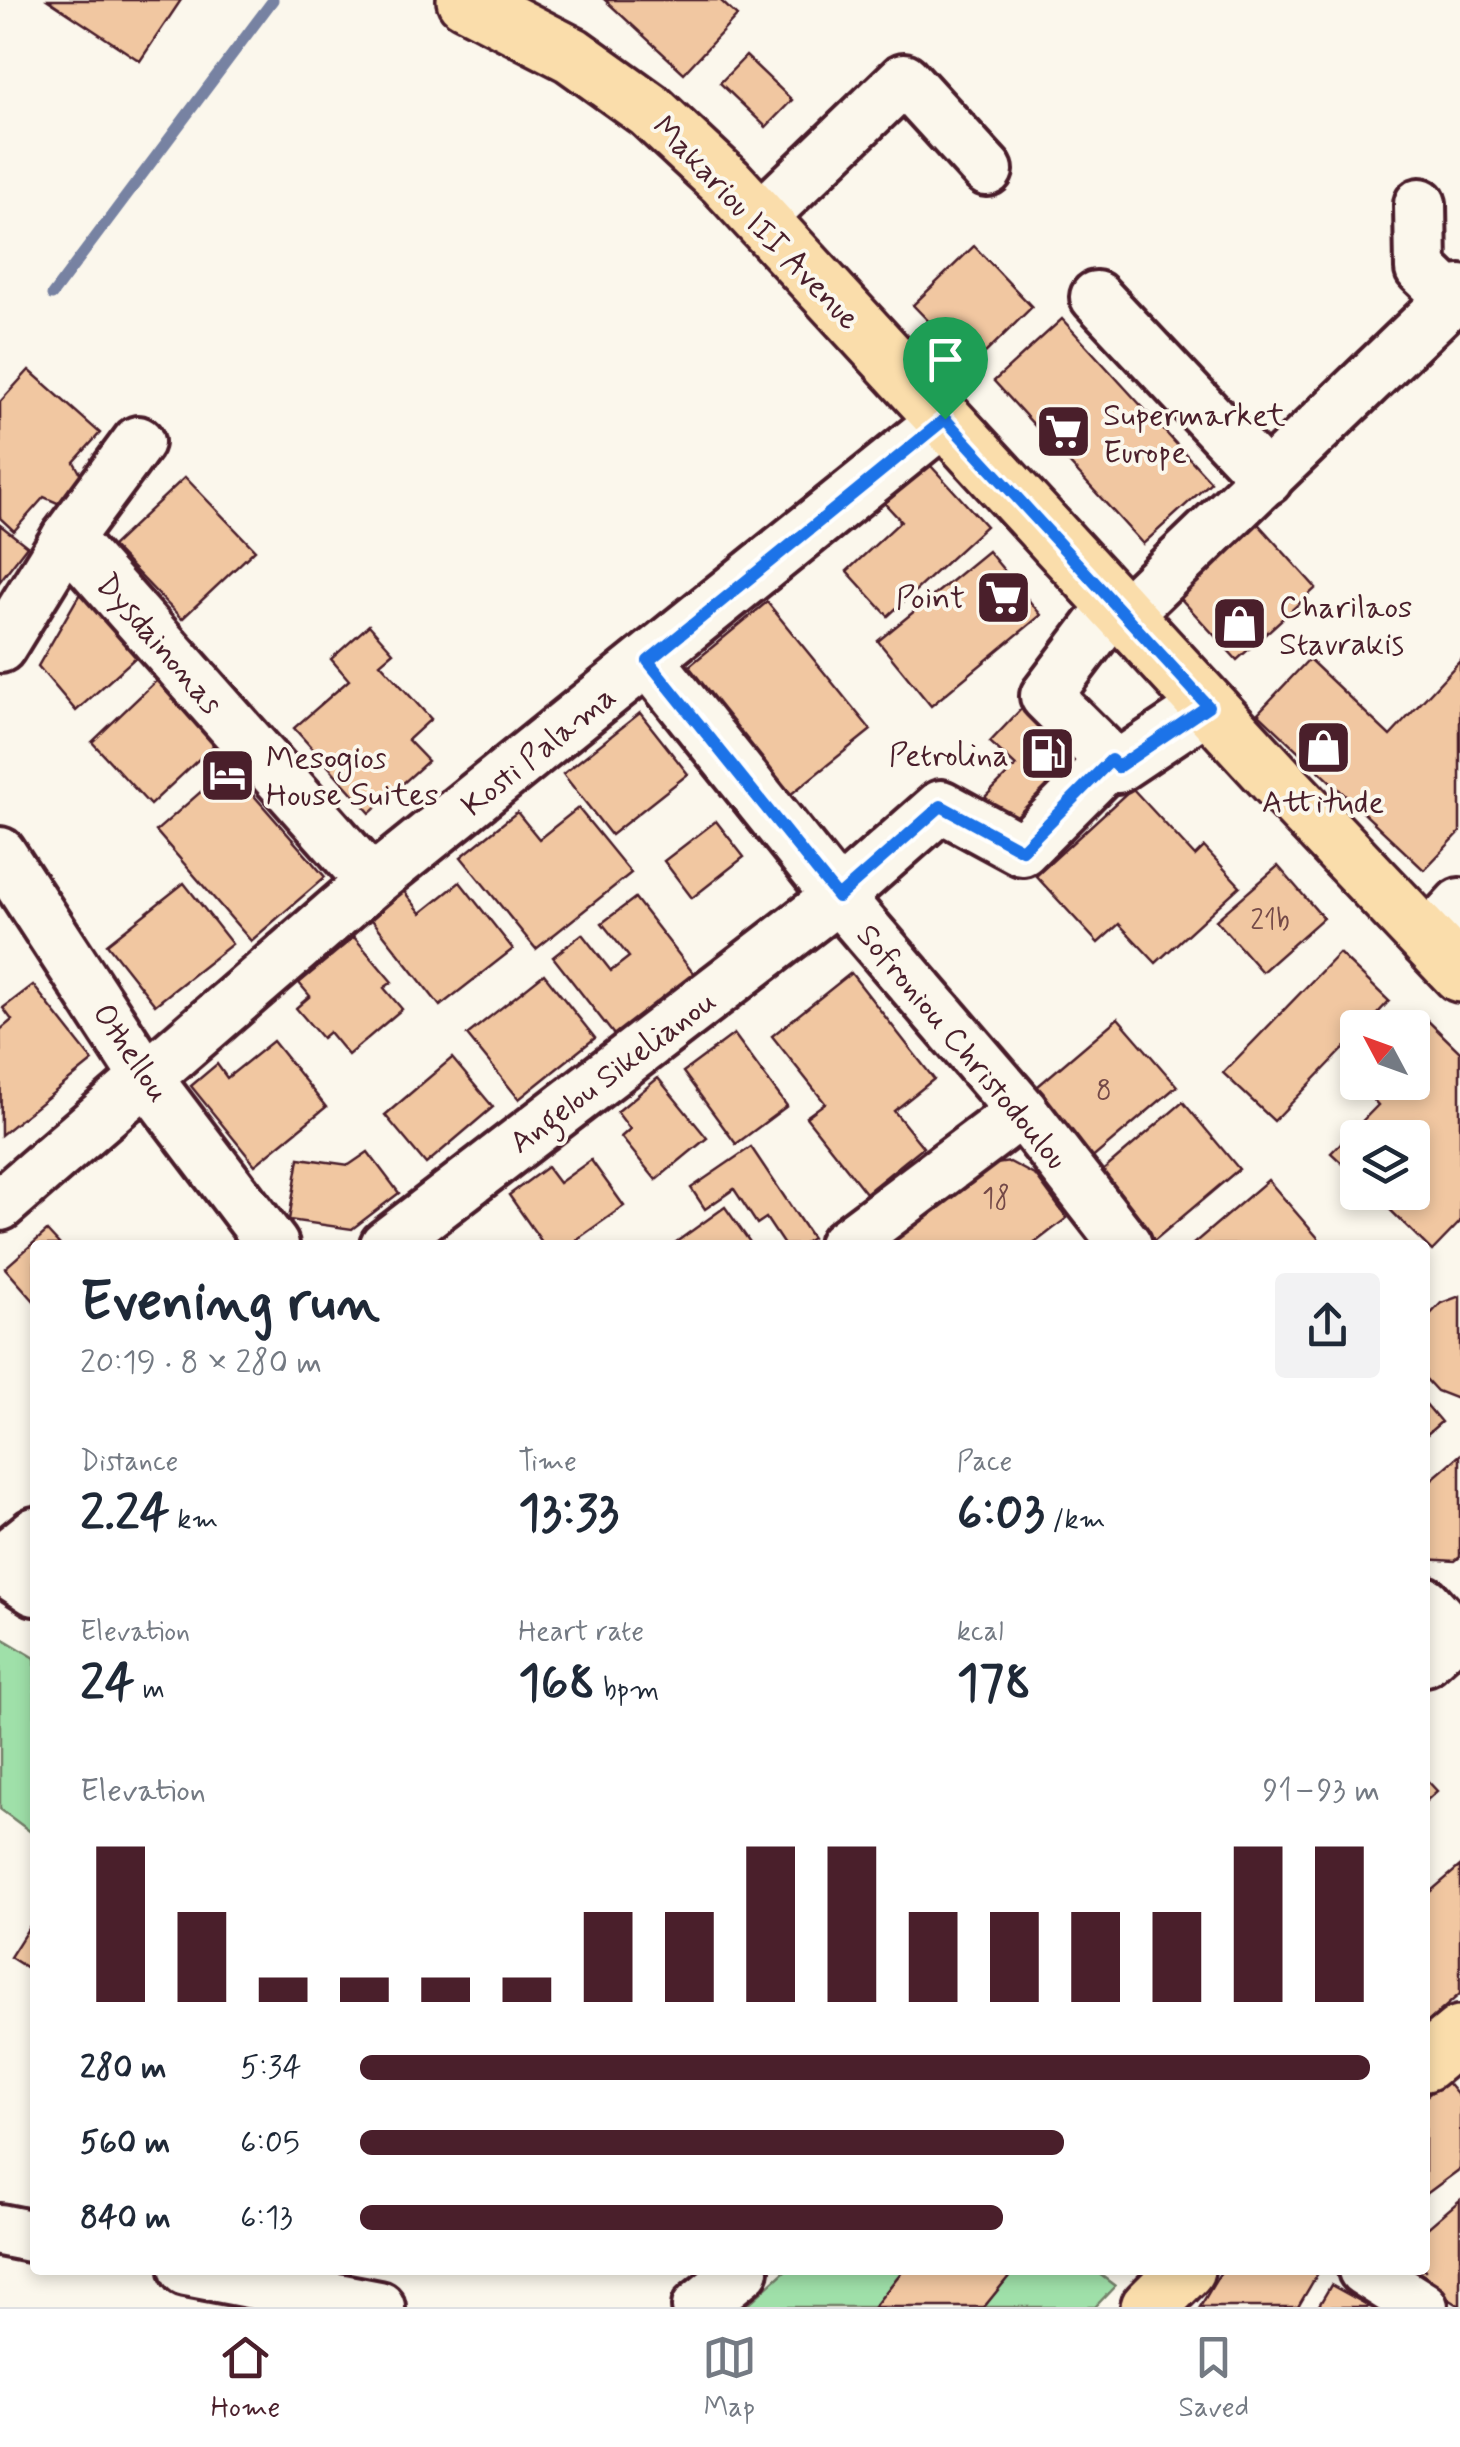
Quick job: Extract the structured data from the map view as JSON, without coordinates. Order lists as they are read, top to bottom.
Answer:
{
  "streets": {
    "main road": ["Makariou III Avenue"],
    "street": [
      "Dysdainonas",
      "Kosti Palama",
      "Sofroniou Christodoulou",
      "Othellou",
      "Angelou Sikelianou"
    ]
  },
  "crossings": [
    ["Makariou III Avenue", "Kosti Palama"],
    ["Dysdainonas", "Kosti Palama"],
    ["Kosti Palama", "Sofroniou Christodoulou"],
    ["Kosti Palama", "Othellou"],
    ["Sofroniou Christodoulou", "Angelou Sikelianou"]
  ],
  "places": {
    "supermarket": ["Supermarket Europe", "Point"],
    "shop": ["Charilaos Stavrakis", "Attitude"],
    "fuel station": ["Petrolina"],
    "hotel": ["Mesogios House Suites"]
  },
  "house_numbers": ["21b", "8", "18"],
  "north": "top left",
  "page": {
    "heading": ["Evening run", "20:19 · 8 × 280 m"],
    "stats": [
      ["Distance", "2.24 km"],
      ["Time", "13:33"],
      ["Pace", "6:03 /km"],
      ["Elevation", "24 m"],
      ["Heart rate", "168 bpm"],
      ["kcal", "178"]
    ],
    "chart": ["Elevation", "91–93 m"],
    "list": [
      {
        "name": "280 m",
        "note": "5:34"
      },
      {
        "name": "560 m",
        "note": "6:05"
      },
      {
        "name": "840 m",
        "note": "6:13"
      }
    ],
    "tabs": ["Home", "Map", "Saved"]
  }
}
